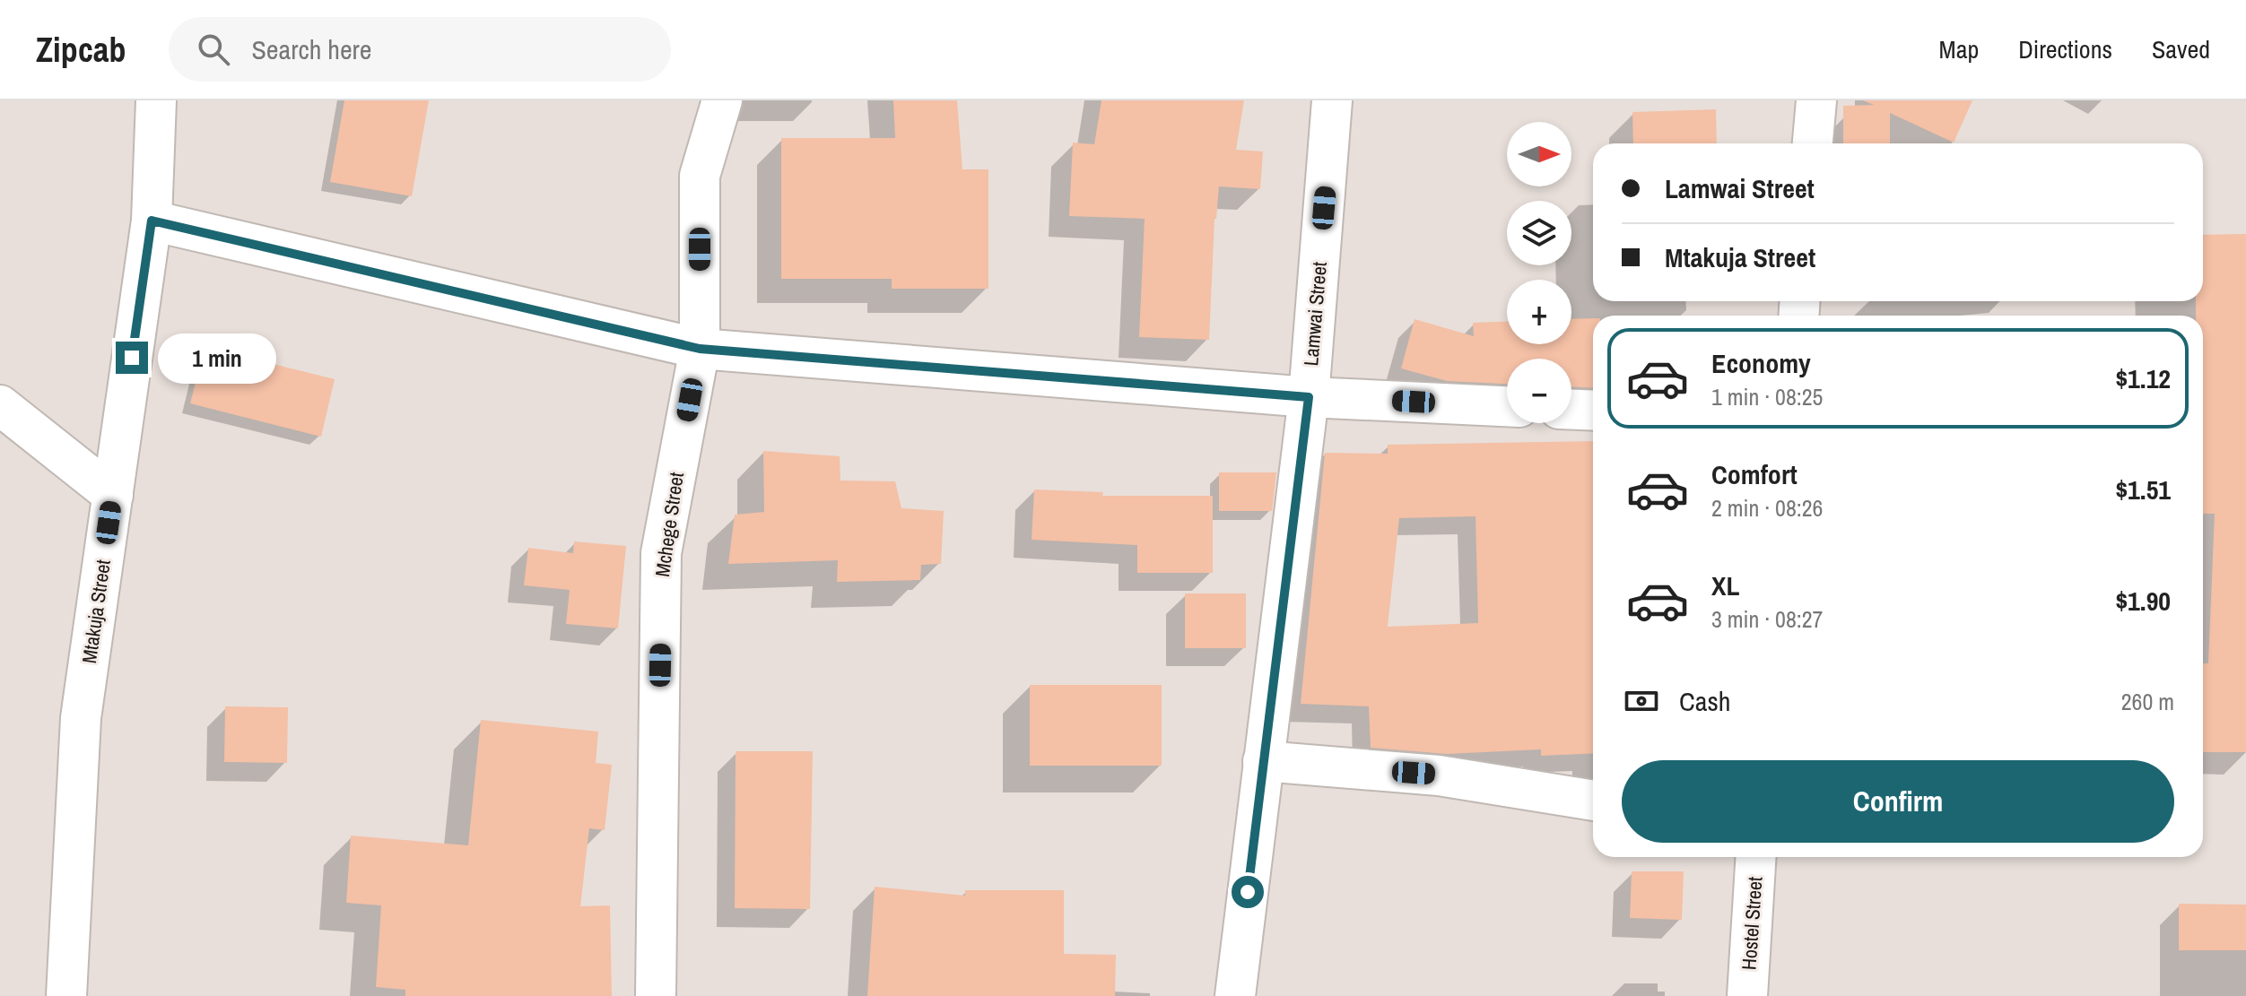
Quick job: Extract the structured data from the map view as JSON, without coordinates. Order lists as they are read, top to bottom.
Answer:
{
  "streets": {
    "street": [
      "Lamwai Street",
      "Mchege Street",
      "Mtakuja Street",
      "Hostel Street"
    ]
  },
  "north": "right",
  "page": {
    "header": "Zipcab",
    "search": "Search here",
    "nav": ["Map", "Directions", "Saved"],
    "map_buttons": ["+", "−"],
    "banner": ["Lamwai Street", "Mtakuja Street"],
    "list": [
      {
        "name": "Economy",
        "note": "1 min · 08:25",
        "value": "$1.12"
      },
      {
        "name": "Comfort",
        "note": "2 min · 08:26",
        "value": "$1.51"
      },
      {
        "name": "XL",
        "note": "3 min · 08:27",
        "value": "$1.90"
      }
    ],
    "bubble": "1 min",
    "pay": ["Cash", "260 m"],
    "buttons": "Confirm"
  }
}
